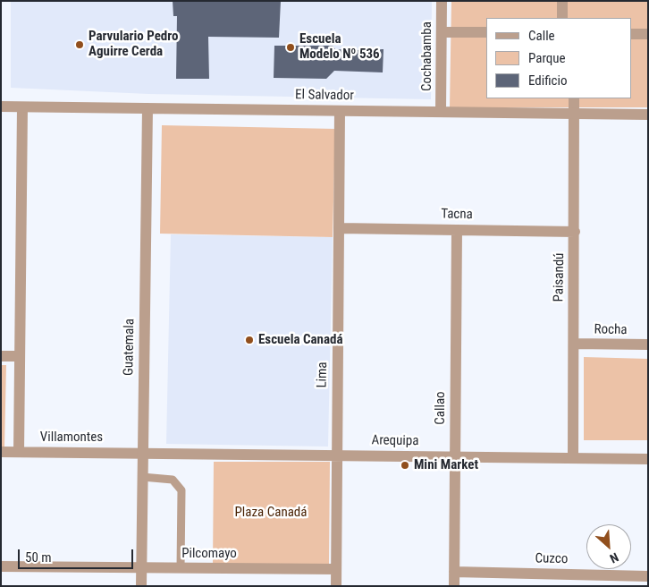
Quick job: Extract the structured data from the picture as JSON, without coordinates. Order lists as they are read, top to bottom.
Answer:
{
  "streets": {
    "street": [
      "Cochabamba",
      "El Salvador",
      "Tacna",
      "Paisandú",
      "Rocha",
      "Guatemala",
      "Lima",
      "Callao",
      "Villamontes",
      "Arequipa",
      "Pilcomayo",
      "Cuzco"
    ]
  },
  "crossings": [
    ["Cochabamba", "El Salvador"],
    ["El Salvador", "Paisandú"],
    ["El Salvador", "Guatemala"],
    ["El Salvador", "Lima"],
    ["Tacna", "Paisandú"],
    ["Tacna", "Lima"],
    ["Tacna", "Callao"],
    ["Paisandú", "Rocha"],
    ["Paisandú", "Arequipa"],
    ["Guatemala", "Villamontes"],
    ["Guatemala", "Arequipa"],
    ["Guatemala", "Pilcomayo"],
    ["Lima", "Arequipa"],
    ["Lima", "Pilcomayo"],
    ["Callao", "Arequipa"],
    ["Callao", "Cuzco"],
    ["Villamontes", "Arequipa"]
  ],
  "parks": ["Plaza Canadá"],
  "places": [
    "Parvulario Pedro Aguirre Cerda",
    "Escuela Modelo Nº 536",
    "Escuela Canadá",
    "Mini Market"
  ],
  "legend": ["Calle", "Parque", "Edificio"],
  "scale_bar": "50 m",
  "north": "bottom right"
}
